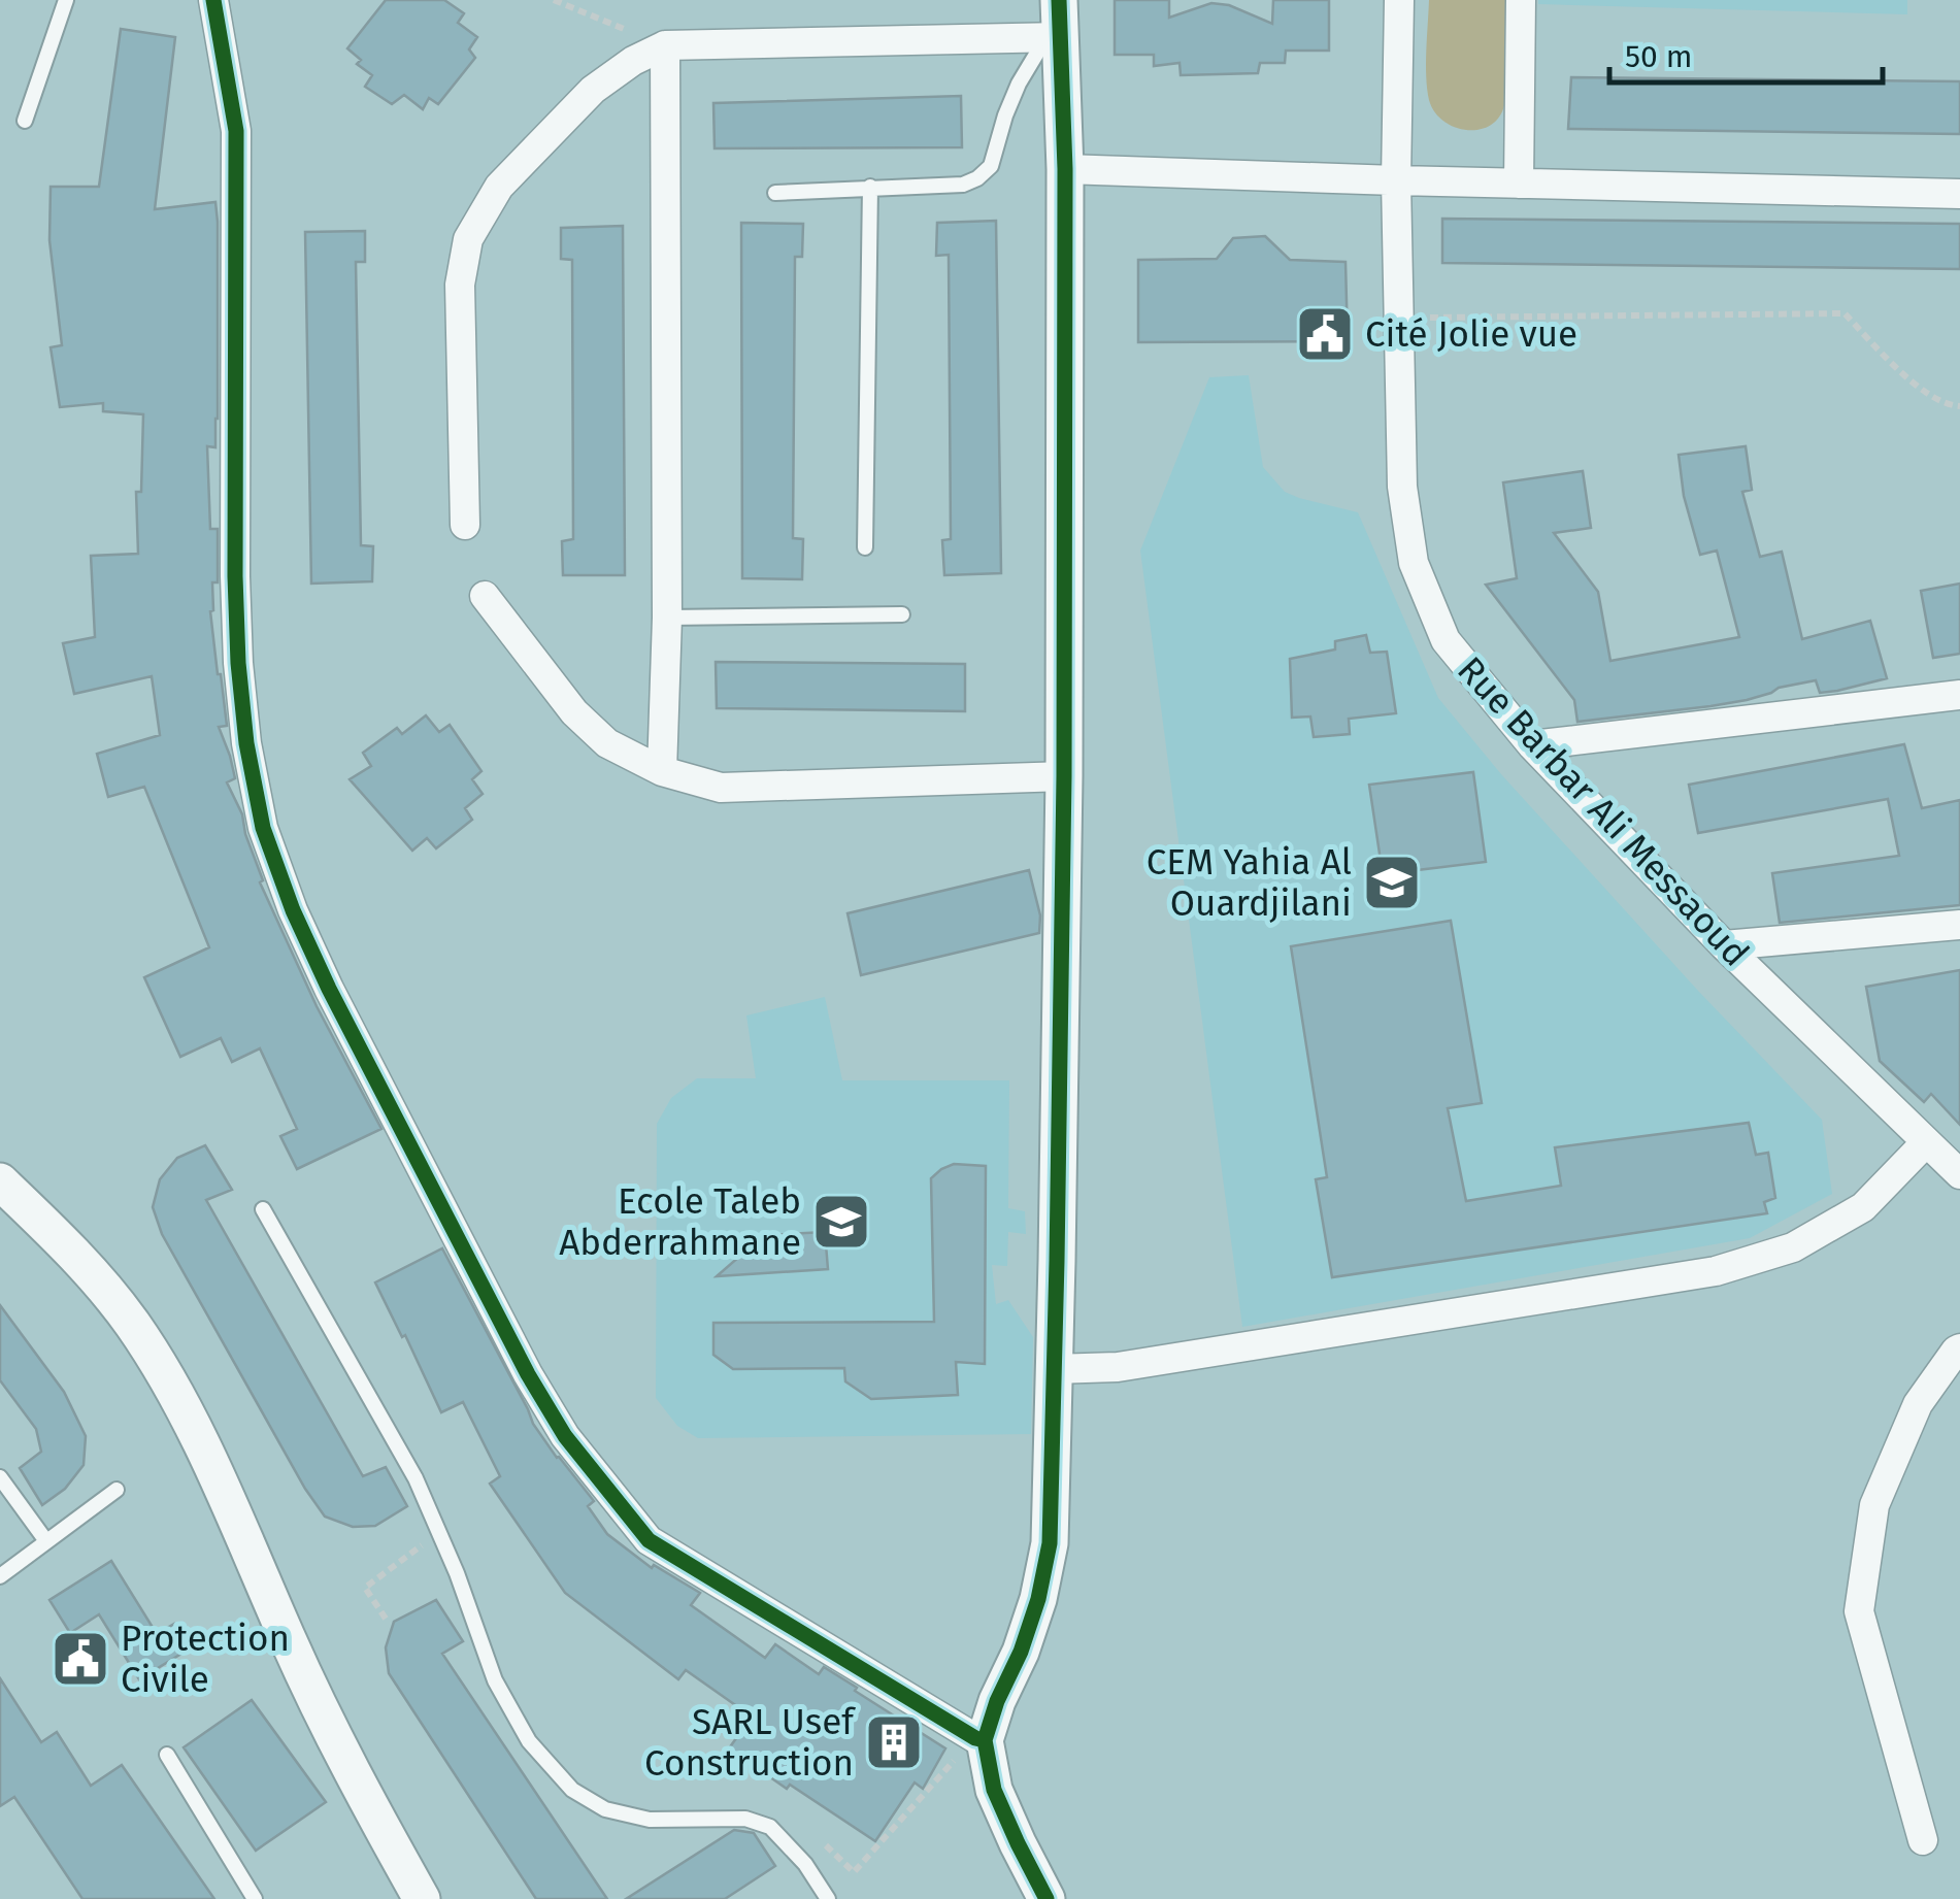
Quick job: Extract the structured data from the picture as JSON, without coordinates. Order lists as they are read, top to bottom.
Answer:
{
  "streets": {
    "street": ["Rue Barbar Ali Messaoud"]
  },
  "places": {
    "public building": ["Cité Jolie vue", "Protection Civile"],
    "school or university": ["CEM Yahia Al Ouardjilani", "Ecole Taleb Abderrahmane"],
    "building": ["SARL Usef Construction"]
  },
  "scale_bar": "50 m"
}
